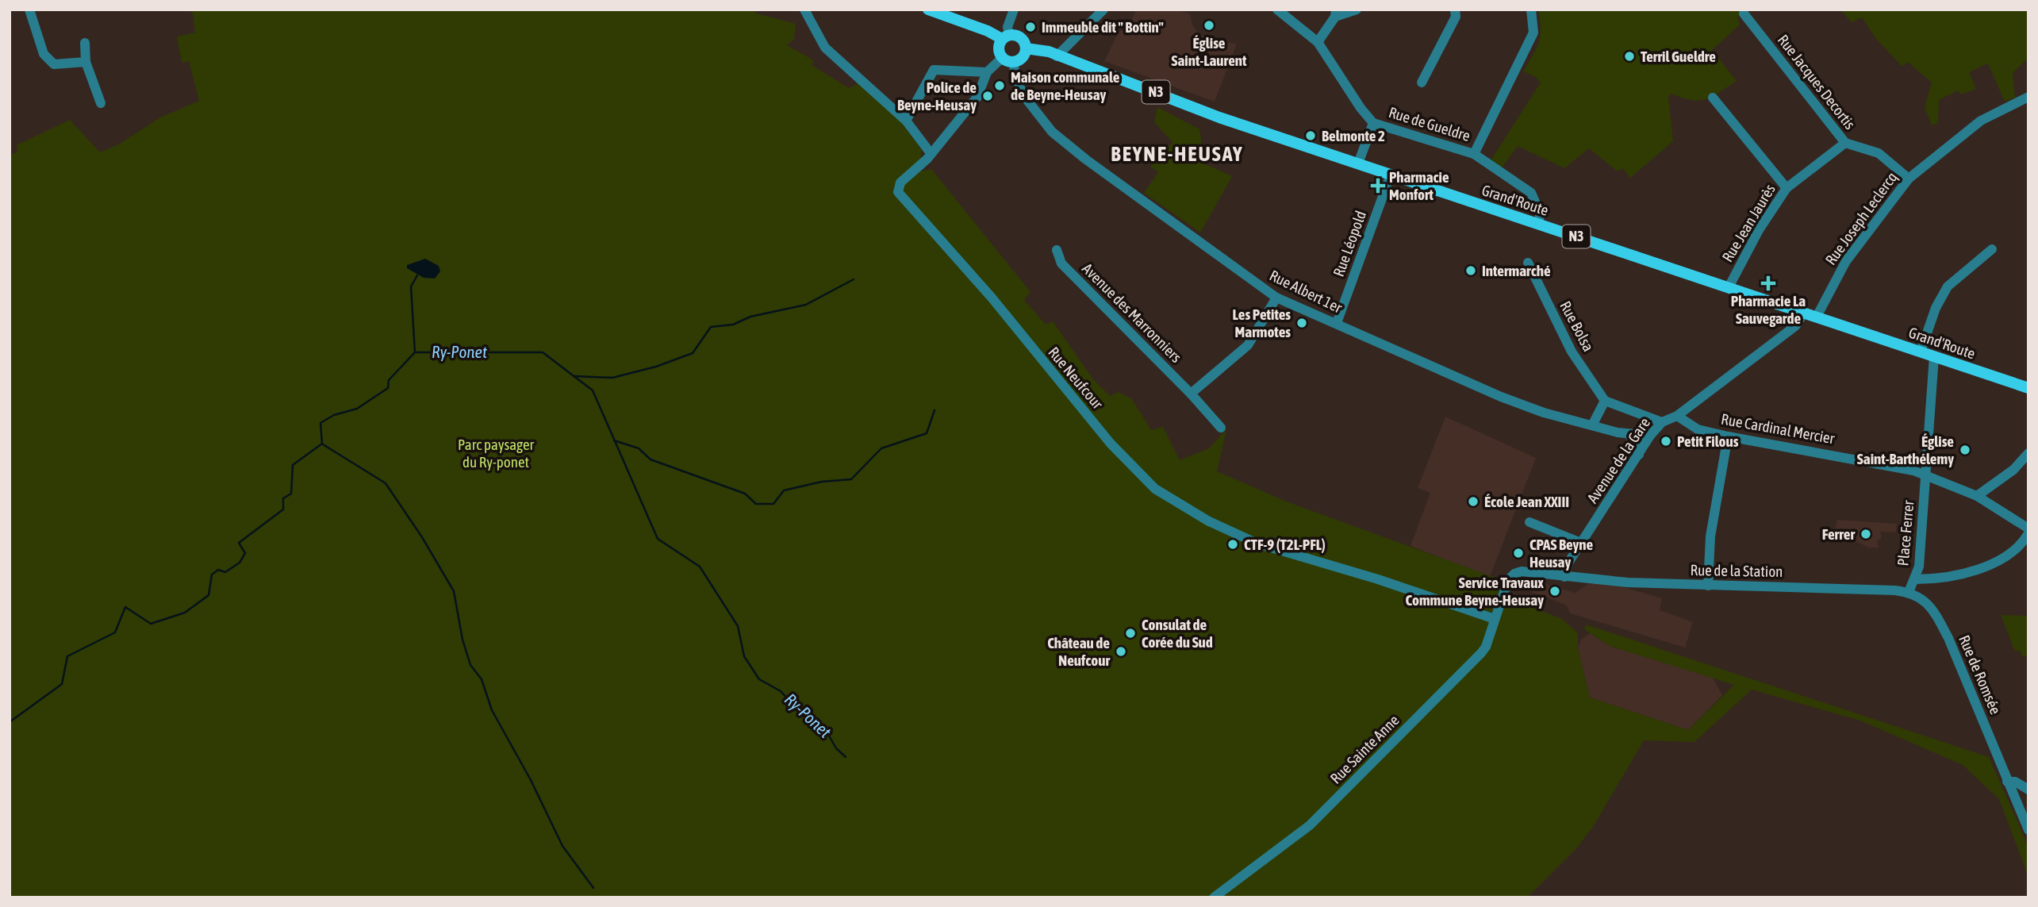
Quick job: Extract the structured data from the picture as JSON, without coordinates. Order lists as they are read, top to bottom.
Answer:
{
  "streets": {
    "main road": ["N3", "Grand'Route"],
    "street": [
      "Rue Jacques Decortis",
      "Rue de Gueldre",
      "Rue Joseph Leclercq",
      "Rue Jean Jaurès",
      "Rue Léopold",
      "Rue Albert 1er",
      "Avenue des Marronniers",
      "Rue Bolsa",
      "Rue Neufcour",
      "Rue Cardinal Mercier",
      "Avenue de la Gare",
      "Place Ferrer",
      "Rue de la Station",
      "Rue de Romsée",
      "Rue Sainte Anne"
    ]
  },
  "crossings": [
    ["Rue Jacques Decortis", "Rue Jean Jaurès"],
    ["Rue de Gueldre", "Grand'Route"],
    ["Grand'Route", "Rue Joseph Leclercq"],
    ["Grand'Route", "Rue Jean Jaurès"],
    ["Grand'Route", "Rue Léopold"],
    ["Grand'Route", "Rue Albert 1er"],
    ["Grand'Route", "Avenue de la Gare"],
    ["Grand'Route", "Place Ferrer"],
    ["Rue Léopold", "Rue Albert 1er"],
    ["Rue Albert 1er", "Avenue de la Gare"],
    ["Rue Neufcour", "Rue Sainte Anne"],
    ["Rue Cardinal Mercier", "Avenue de la Gare"],
    ["Rue Cardinal Mercier", "Place Ferrer"],
    ["Avenue de la Gare", "Rue de la Station"],
    ["Avenue de la Gare", "Rue Sainte Anne"],
    ["Place Ferrer", "Rue de la Station"],
    ["Place Ferrer", "Rue de Romsée"],
    ["Rue de la Station", "Rue de Romsée"],
    ["Rue de la Station", "Rue Sainte Anne"]
  ],
  "districts": ["BEYNE-HEUSAY"],
  "water": ["Ry-Ponet"],
  "parks": ["Parc paysager du Ry-ponet"],
  "places": {
    "other": [
      "Église Saint-Laurent",
      "Immeuble dit \" Bottin\"",
      "Terril Gueldre",
      "Maison communale de Beyne-Heusay",
      "Police de Beyne-Heusay",
      "Belmonte 2",
      "Intermarché",
      "Les Petites Marmotes",
      "Petit Filous",
      "Église Saint-Barthélemy",
      "École Jean XXIII",
      "Ferrer",
      "CTF-9 (T2L-PFL)",
      "CPAS Beyne Heusay",
      "Service Travaux Commune Beyne-Heusay",
      "Consulat de Corée du Sud",
      "Château de Neufcour"
    ],
    "health": ["Pharmacie Monfort", "Pharmacie La Sauvegarde"]
  }
}
